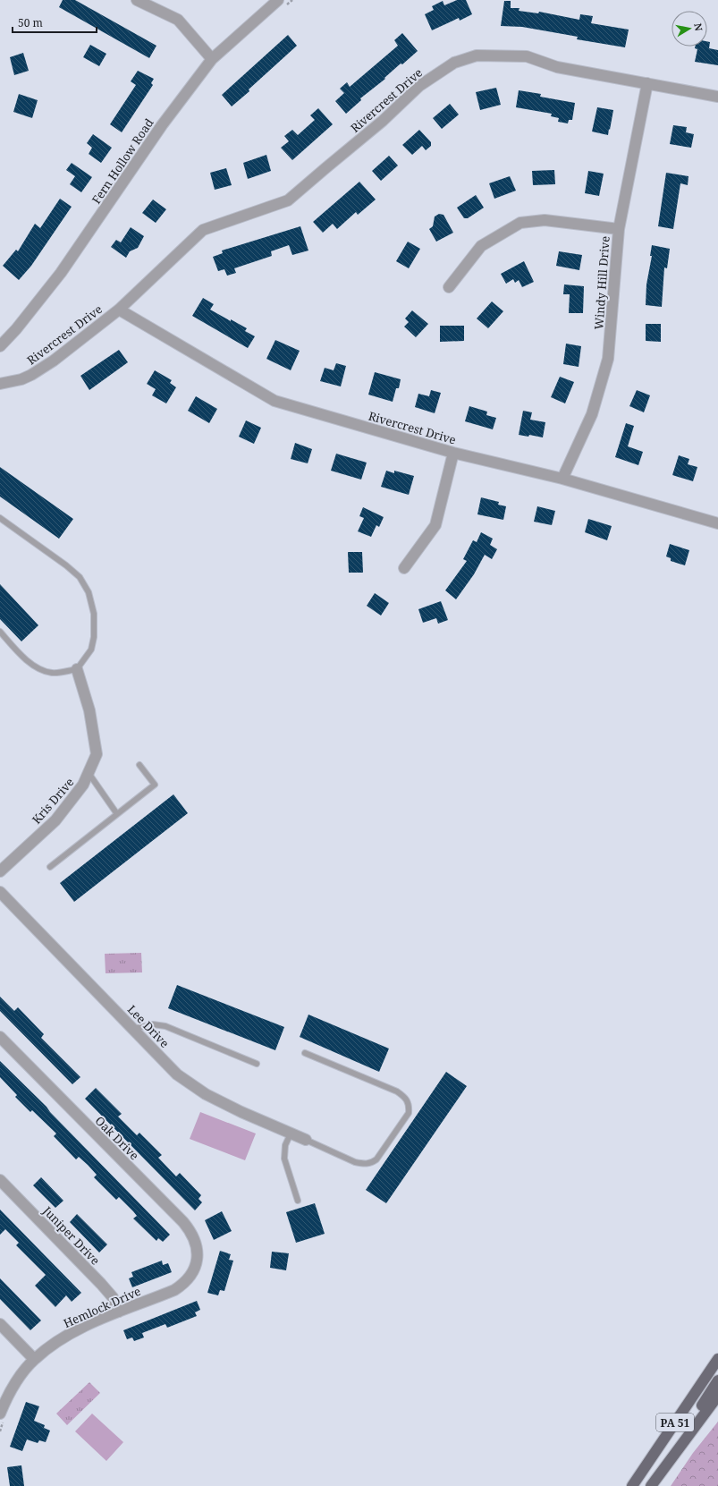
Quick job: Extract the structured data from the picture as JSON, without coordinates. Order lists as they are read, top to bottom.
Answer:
{
  "streets": {
    "main road": ["PA 51"],
    "street": [
      "Rivercrest Drive",
      "Fern Hollow Road",
      "Windy Hill Drive",
      "Kris Drive",
      "Lee Drive",
      "Oak Drive",
      "Juniper Drive",
      "Hemlock Drive"
    ]
  },
  "crossings": [
    ["Rivercrest Drive", "Windy Hill Drive"],
    ["Oak Drive", "Hemlock Drive"],
    ["Juniper Drive", "Hemlock Drive"]
  ],
  "scale_bar": "50 m",
  "north": "right"
}
